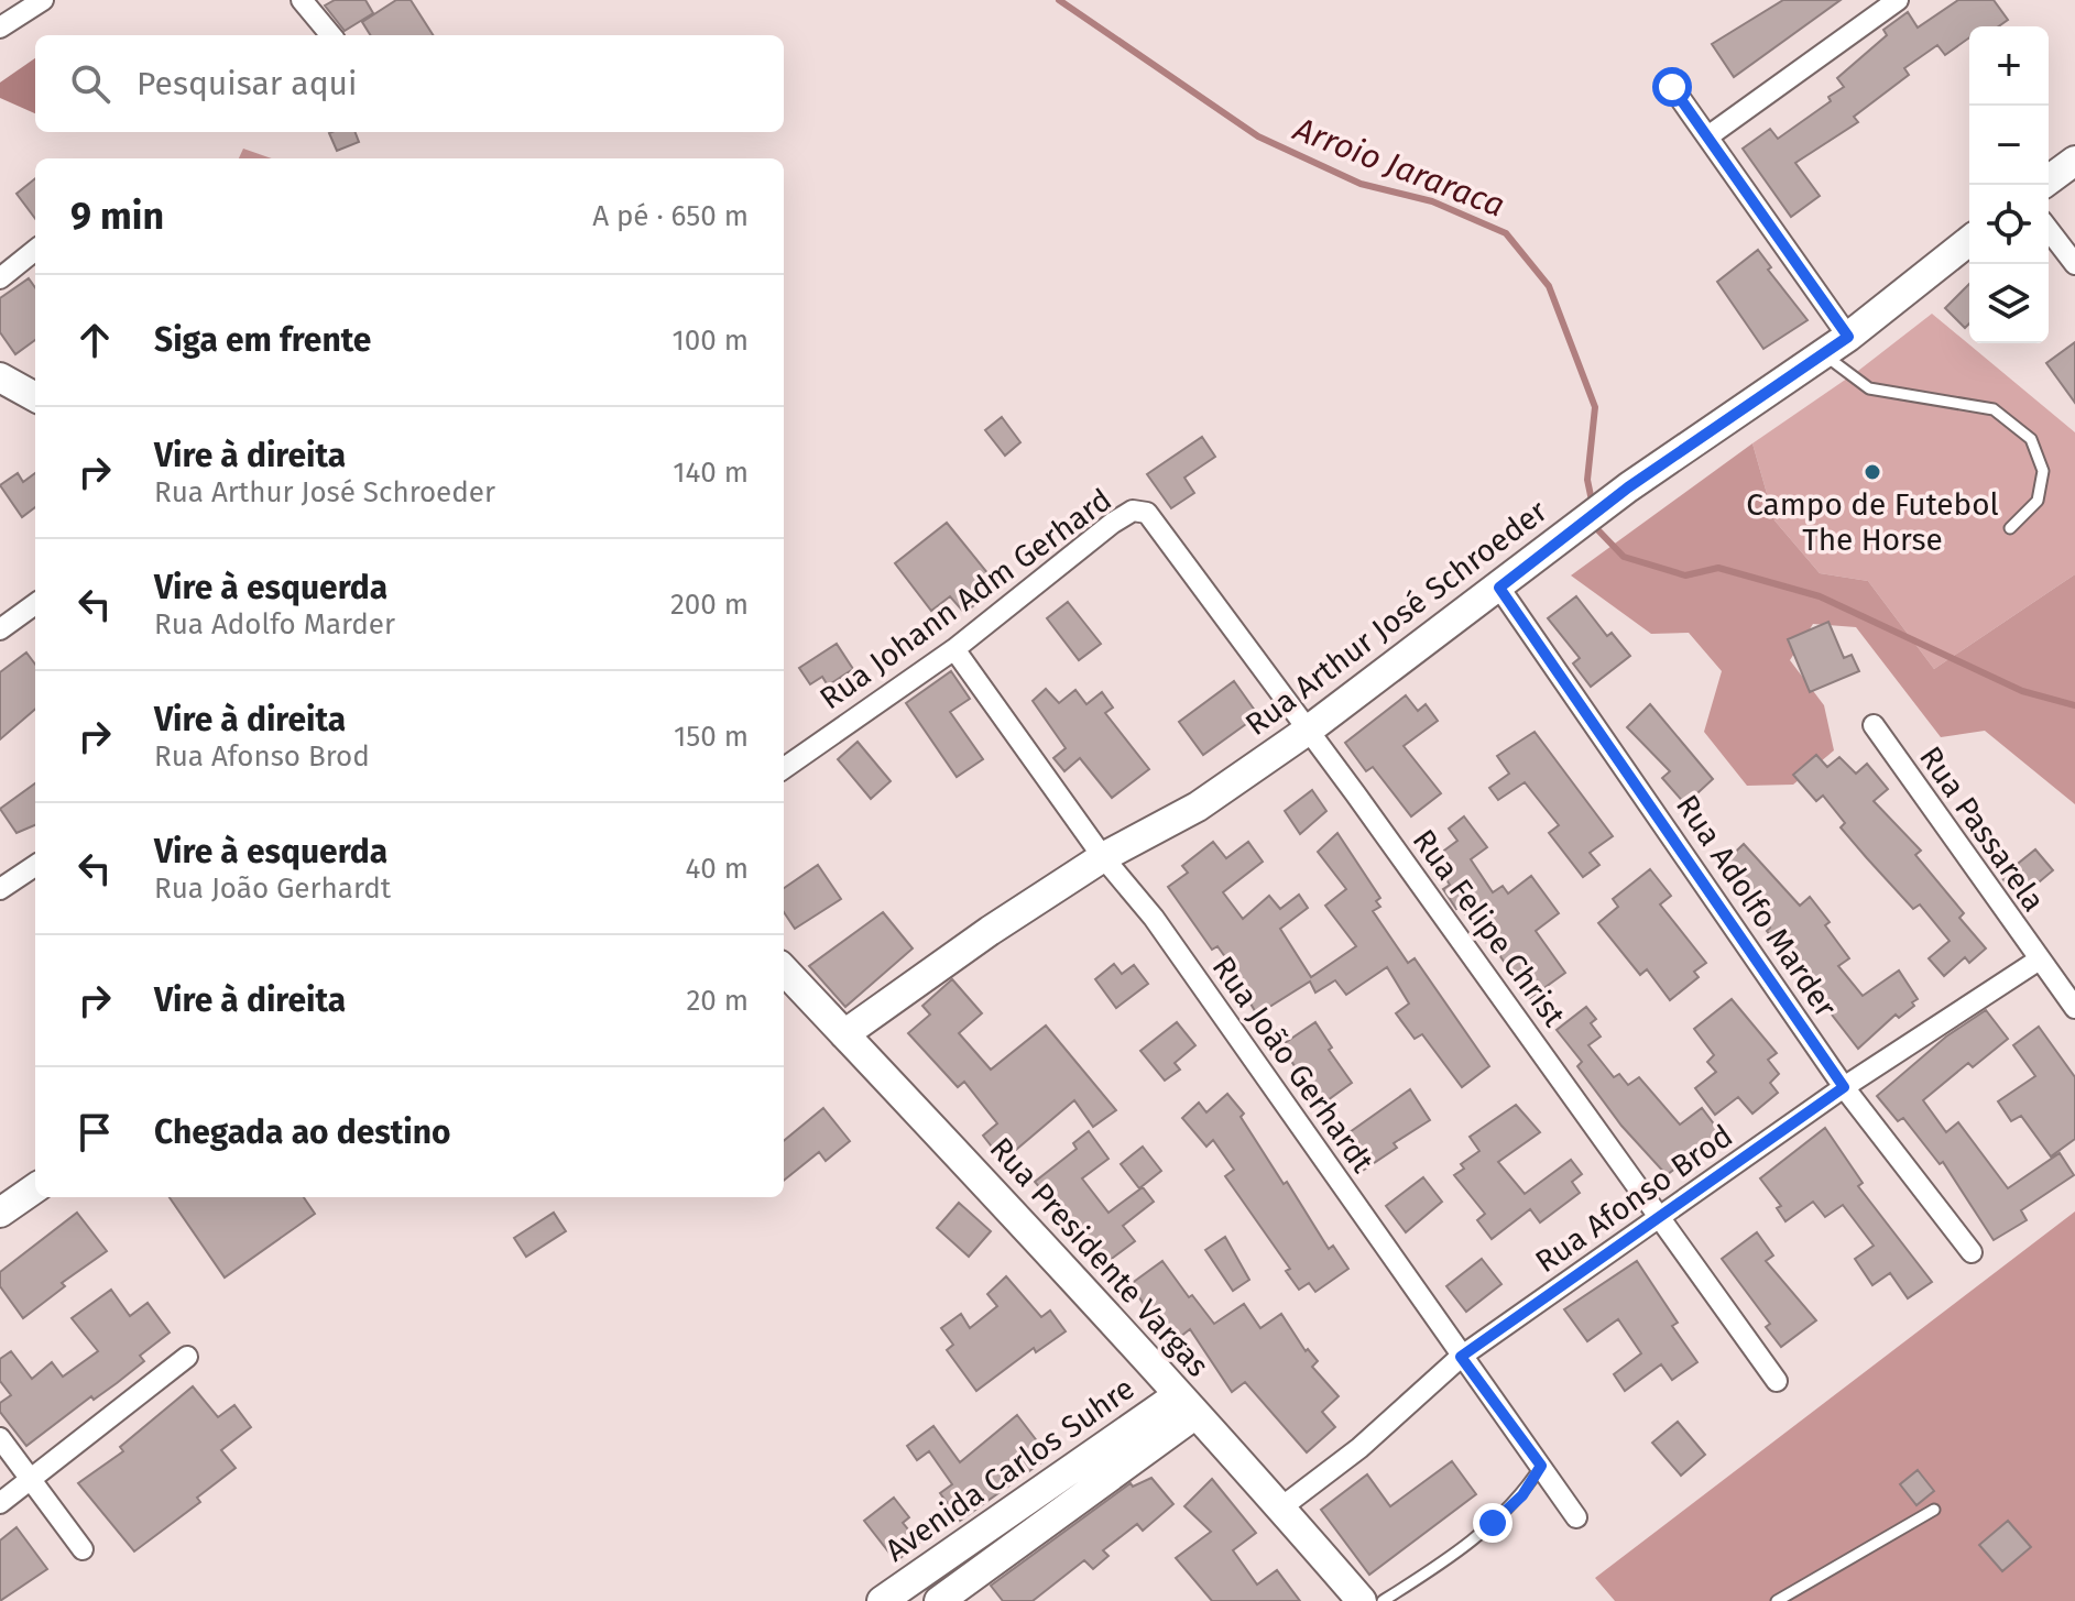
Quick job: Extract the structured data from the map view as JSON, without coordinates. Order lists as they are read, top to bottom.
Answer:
{
  "streets": {
    "street": [
      "Rua Johann Adm Gerhard",
      "Rua Arthur José Schroeder",
      "Rua Passarela",
      "Rua Adolfo Marder",
      "Rua Felipe Christ",
      "Rua João Gerhardt",
      "Rua Afonso Brod",
      "Rua Presidente Vargas",
      "Avenida Carlos Suhre"
    ]
  },
  "crossings": [
    ["Rua Johann Adm Gerhard", "Rua Felipe Christ"],
    ["Rua Johann Adm Gerhard", "Rua João Gerhardt"],
    ["Rua Arthur José Schroeder", "Rua Adolfo Marder"],
    ["Rua Arthur José Schroeder", "Rua Felipe Christ"],
    ["Rua Arthur José Schroeder", "Rua João Gerhardt"],
    ["Rua Arthur José Schroeder", "Rua Presidente Vargas"],
    ["Rua Passarela", "Rua Afonso Brod"],
    ["Rua Adolfo Marder", "Rua Afonso Brod"],
    ["Rua Felipe Christ", "Rua Afonso Brod"],
    ["Rua João Gerhardt", "Rua Afonso Brod"],
    ["Rua Afonso Brod", "Rua Presidente Vargas"],
    ["Rua Presidente Vargas", "Avenida Carlos Suhre"]
  ],
  "water": ["Arroio Jararaca"],
  "places": ["Campo de Futebol The Horse"],
  "page": {
    "map_buttons": ["+", "−"],
    "search": "Pesquisar aqui",
    "heading": ["9 min", "A pé · 650 m"],
    "list": [
      ["Siga em frente", "100 m"],
      ["Vire à direita", "Rua Arthur José Schroeder", "140 m"],
      ["Vire à esquerda", "Rua Adolfo Marder", "200 m"],
      ["Vire à direita", "Rua Afonso Brod", "150 m"],
      ["Vire à esquerda", "Rua João Gerhardt", "40 m"],
      ["Vire à direita", "20 m"],
      "Chegada ao destino"
    ]
  }
}
